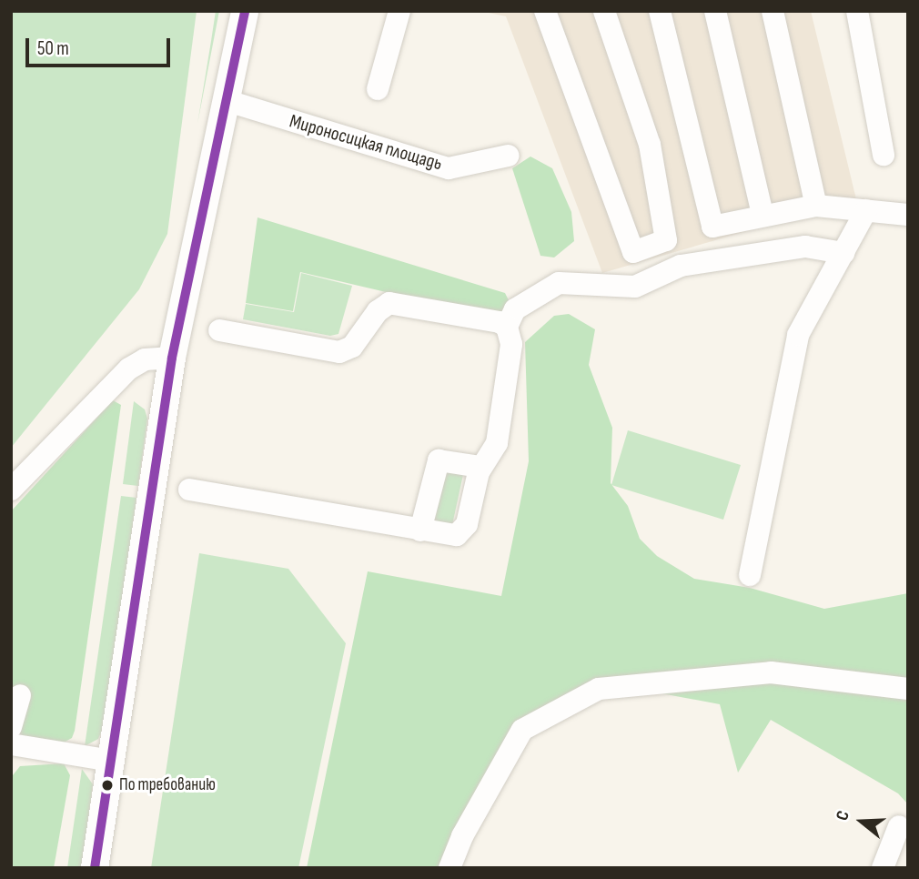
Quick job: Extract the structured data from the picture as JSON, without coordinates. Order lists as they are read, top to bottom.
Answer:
{
  "streets": {
    "street": ["Мироносицкая площадь"]
  },
  "places": ["По требованию"],
  "scale_bar": "50 m",
  "north": "left"
}
